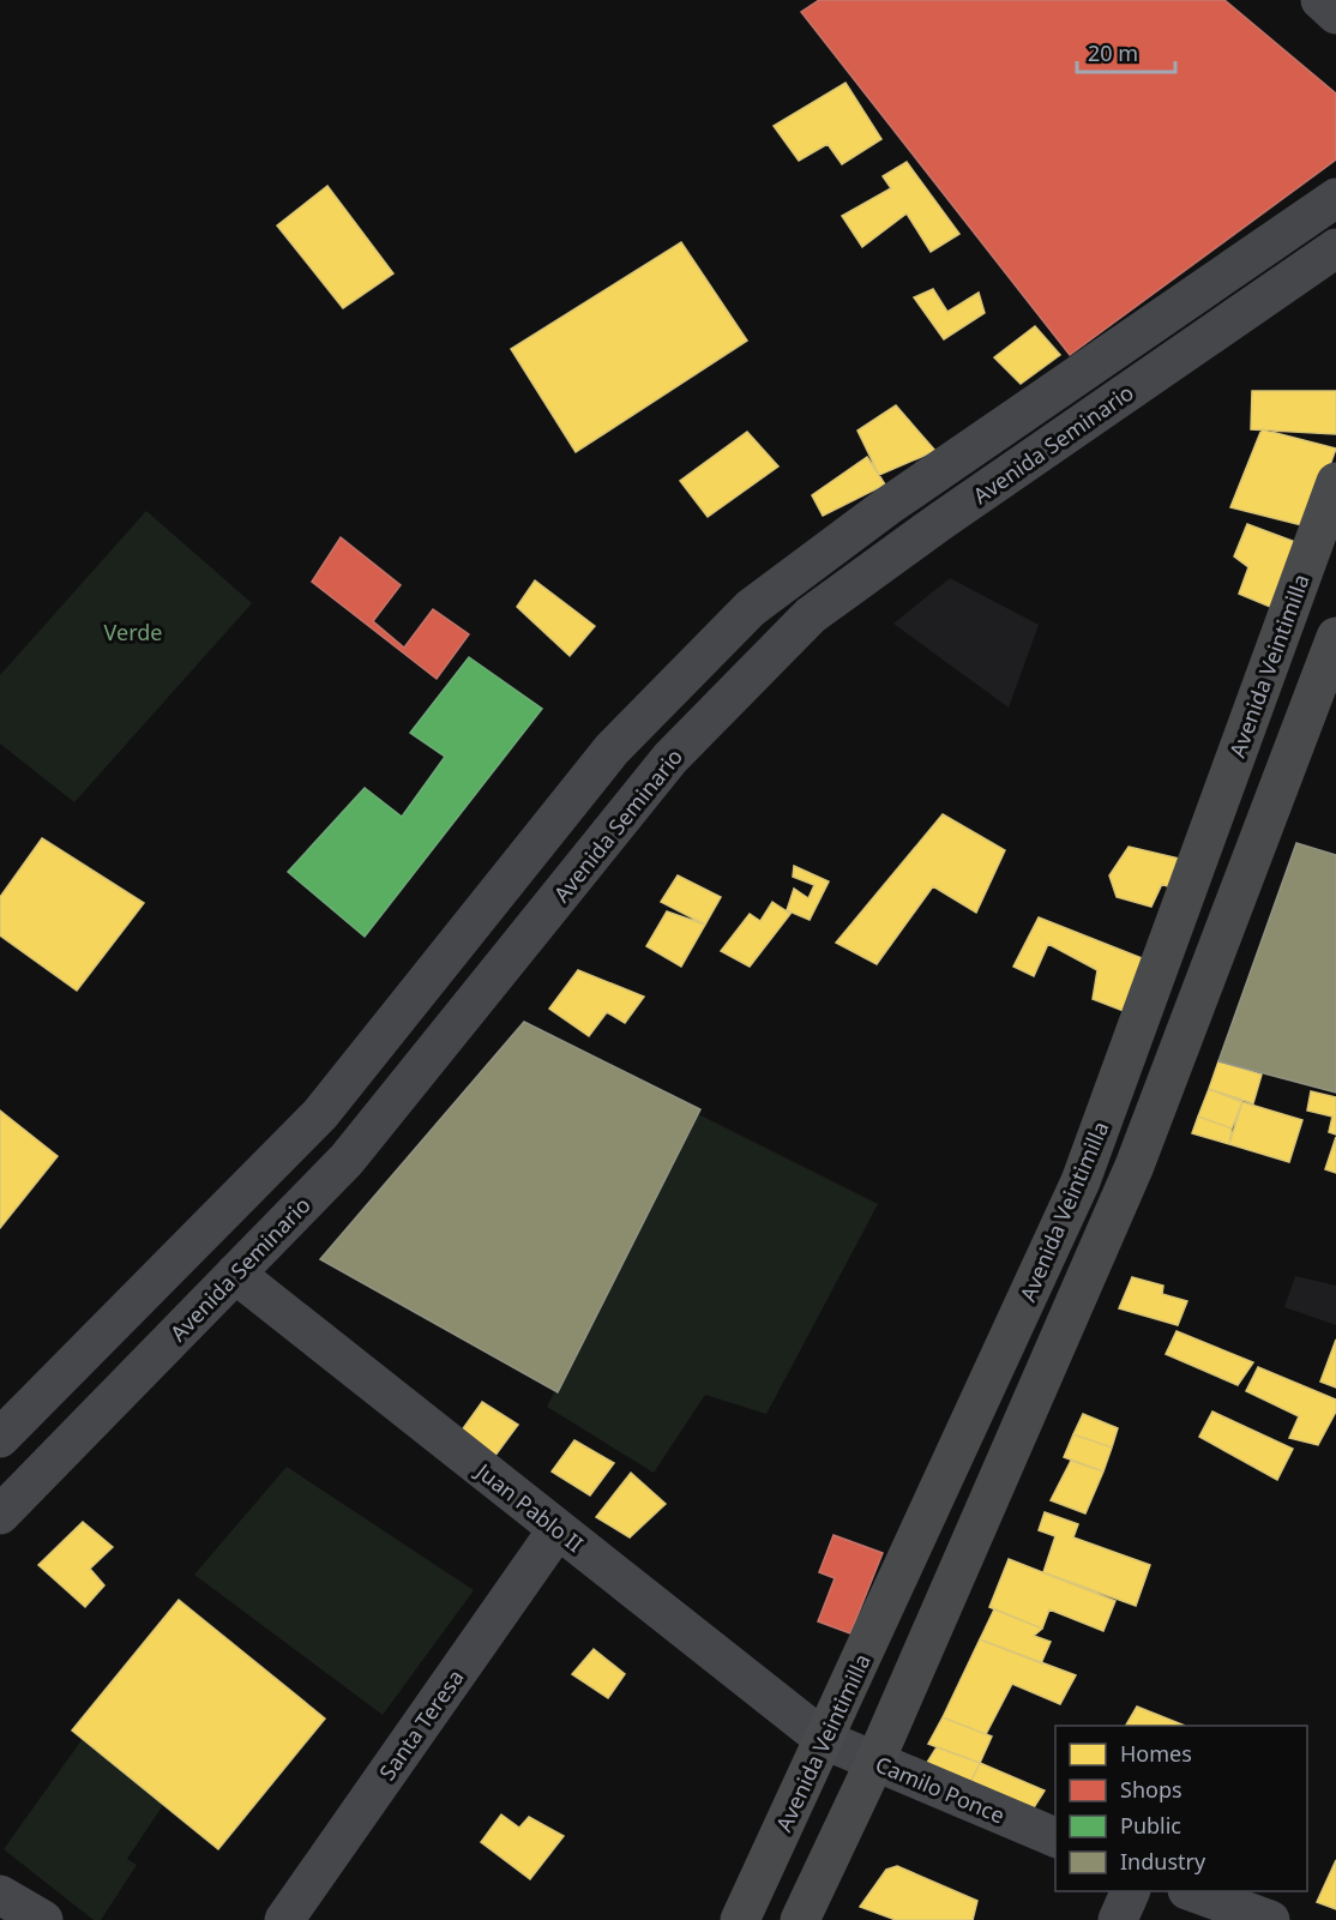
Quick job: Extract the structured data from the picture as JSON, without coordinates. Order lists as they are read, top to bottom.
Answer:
{
  "streets": {
    "main road": ["Avenida Veintimilla"],
    "street": [
      "Avenida Seminario",
      "Juan Pablo II",
      "Santa Teresa",
      "Camilo Ponce"
    ]
  },
  "crossings": [
    ["Avenida Seminario", "Juan Pablo II"],
    ["Avenida Veintimilla", "Juan Pablo II"],
    ["Avenida Veintimilla", "Camilo Ponce"],
    ["Juan Pablo II", "Santa Teresa"],
    ["Juan Pablo II", "Camilo Ponce"]
  ],
  "parks": ["Verde"],
  "legend": [
    "Homes",
    "Shops",
    "Public",
    "Industry"
  ],
  "scale_bar": "20 m"
}
